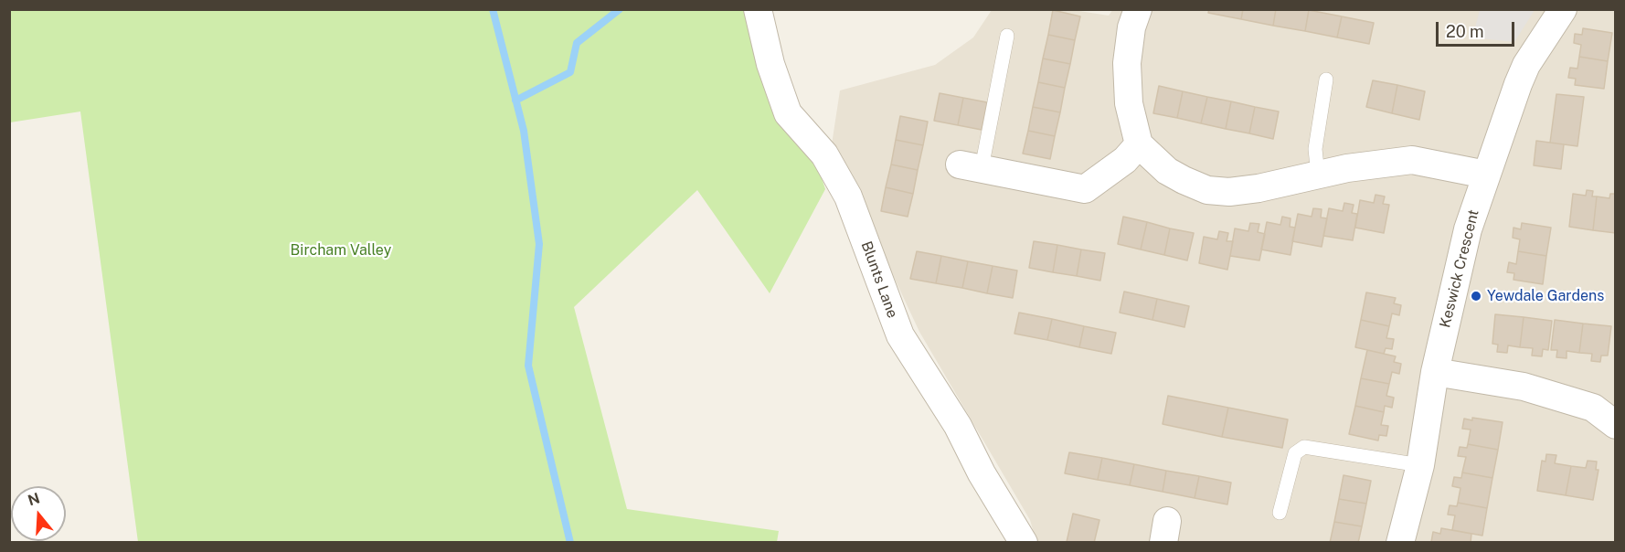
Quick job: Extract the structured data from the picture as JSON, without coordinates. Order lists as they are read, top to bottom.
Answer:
{
  "streets": {
    "street": ["Keswick Crescent", "Blunts Lane"]
  },
  "parks": ["Bircham Valley"],
  "places": ["Yewdale Gardens"],
  "scale_bar": "20 m",
  "north": "top"
}
